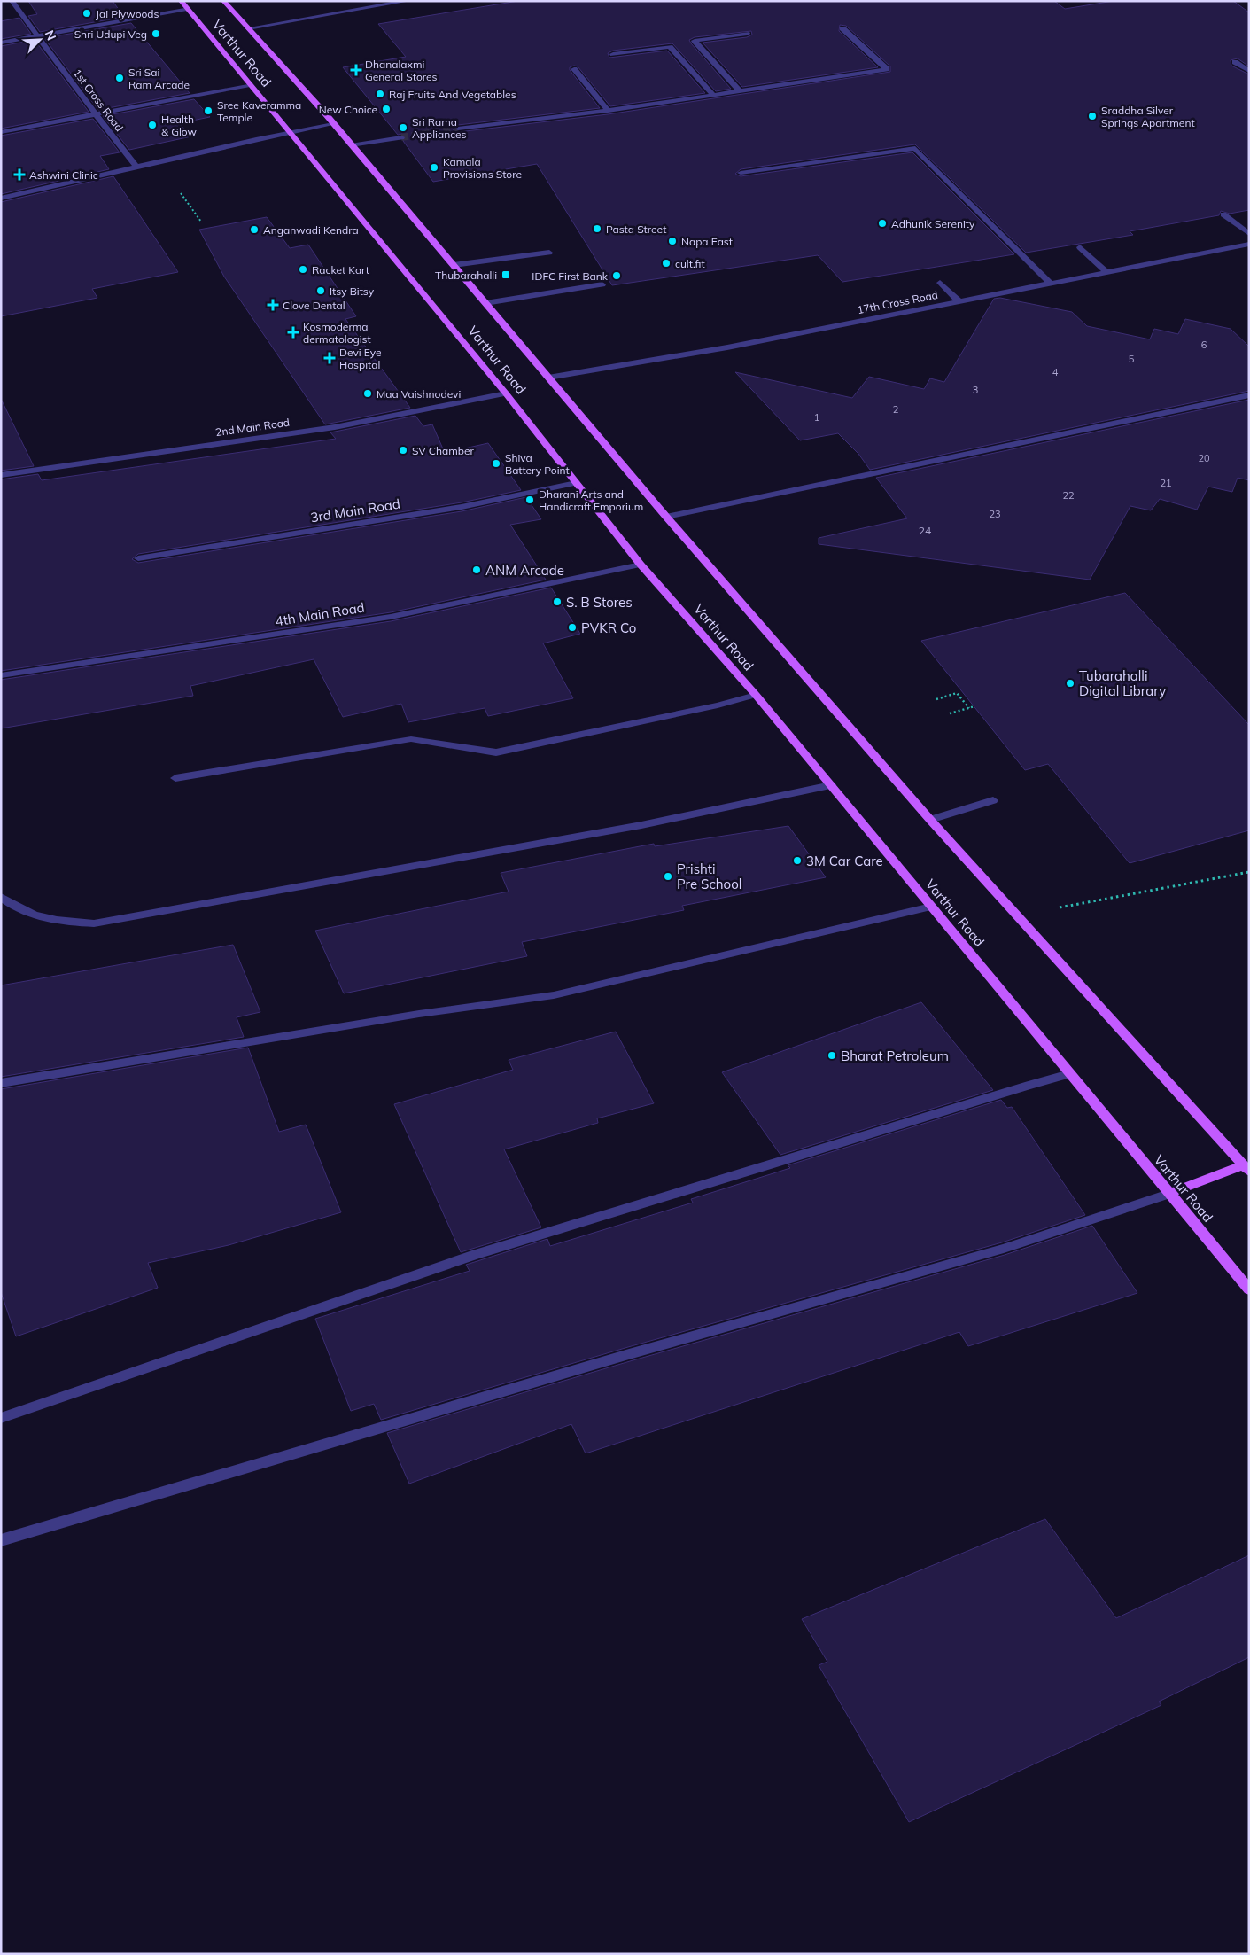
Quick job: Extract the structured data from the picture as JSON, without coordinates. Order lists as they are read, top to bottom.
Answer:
{
  "streets": {
    "main road": ["Varthur Road"],
    "street": [
      "1st Cross Road",
      "17th Cross Road",
      "2nd Main Road",
      "3rd Main Road",
      "4th Main Road"
    ]
  },
  "crossings": [
    ["Varthur Road", "17th Cross Road"],
    ["Varthur Road", "2nd Main Road"],
    ["Varthur Road", "3rd Main Road"],
    ["Varthur Road", "4th Main Road"]
  ],
  "places": {
    "other": [
      "Jai Plywoods",
      "Shri Udupi Veg",
      "Sri Sai Ram Arcade",
      "Raj Fruits And Vegetables",
      "New Choice",
      "Sree Kaveramma Temple",
      "Sraddha Silver Springs Apartment",
      "Health & Glow",
      "Sri Rama Appliances",
      "Kamala Provisions Store",
      "Adhunik Serenity",
      "Pasta Street",
      "Anganwadi Kendra",
      "Napa East",
      "cult.fit",
      "Racket Kart",
      "IDFC First Bank",
      "Itsy Bitsy",
      "Maa Vaishnodevi",
      "SV Chamber",
      "Shiva Battery Point",
      "Dharani Arts and Handicraft Emporium",
      "ANM Arcade",
      "S. B Stores",
      "PVKR Co",
      "Tubarahalli Digital Library",
      "3M Car Care",
      "Prishti Pre School",
      "Bharat Petroleum"
    ],
    "health": [
      "Dhanalaxmi General Stores",
      "Ashwini Clinic",
      "Clove Dental",
      "Kosmoderma dermatologist",
      "Devi Eye Hospital"
    ],
    "transit": ["Thubarahalli"]
  },
  "house_numbers": [
    "6",
    "5",
    "4",
    "3",
    "2",
    "1",
    "20",
    "21",
    "22",
    "23",
    "24"
  ],
  "north": "top right"
}
